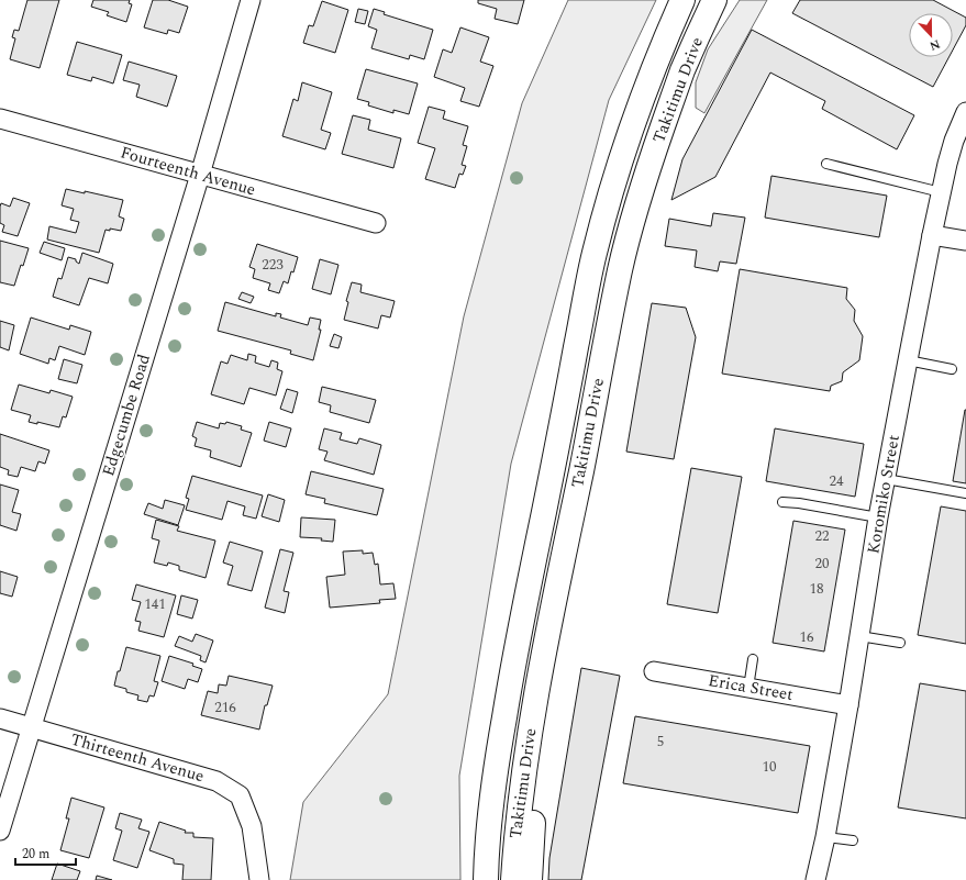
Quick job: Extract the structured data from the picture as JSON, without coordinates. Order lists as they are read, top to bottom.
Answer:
{
  "streets": {
    "highway": ["Takitimu Drive"],
    "street": [
      "Fourteenth Avenue",
      "Edgecumbe Road",
      "Koromiko Street",
      "Erica Street",
      "Thirteenth Avenue"
    ]
  },
  "crossings": [
    ["Fourteenth Avenue", "Edgecumbe Road"],
    ["Edgecumbe Road", "Thirteenth Avenue"],
    ["Koromiko Street", "Erica Street"]
  ],
  "house_numbers": [
    "223",
    "24",
    "22",
    "20",
    "18",
    "141",
    "16",
    "216",
    "5",
    "10"
  ],
  "scale_bar": "20 m",
  "north": "bottom"
}
